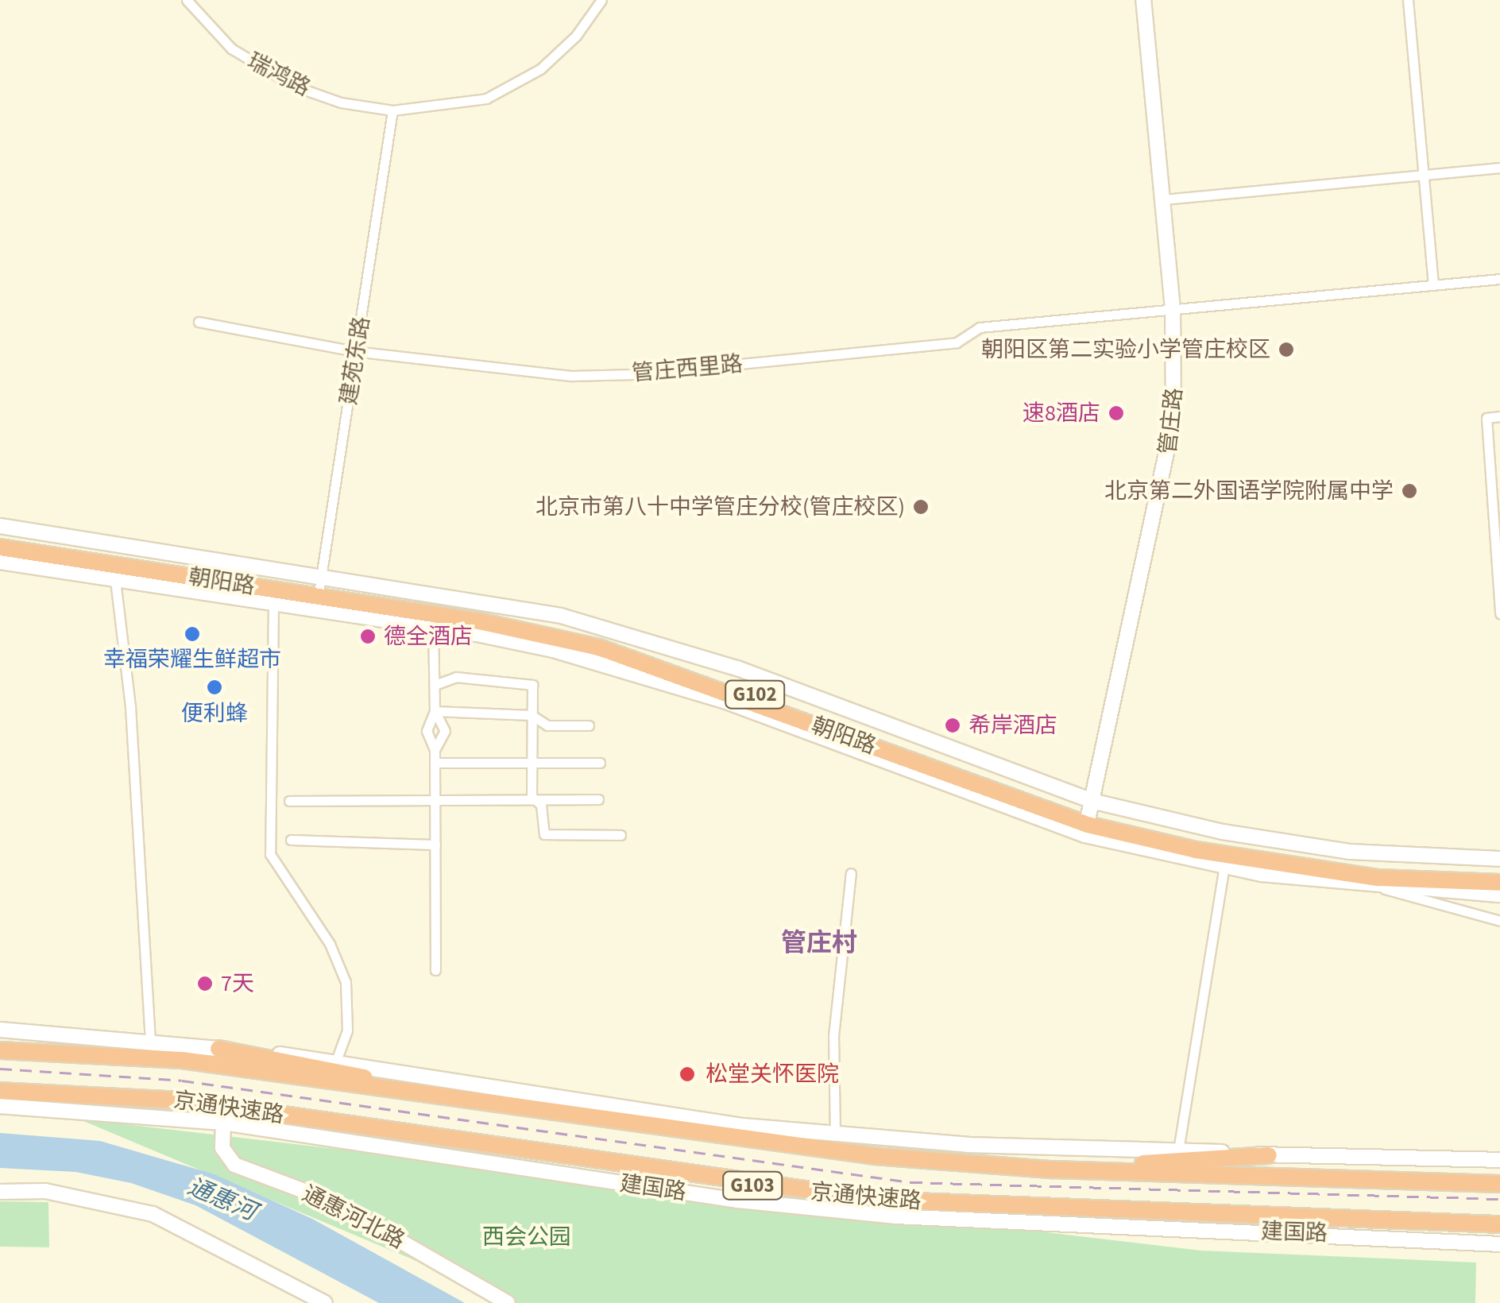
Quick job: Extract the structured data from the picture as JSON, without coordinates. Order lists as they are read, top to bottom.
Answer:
{
  "streets": {
    "highway": [
      "朝阳路",
      "G102",
      "京通快速路",
      "G103"
    ],
    "street": [
      "瑞鸿路",
      "建苑东路",
      "管庄西里路",
      "管庄路",
      "建国路",
      "通惠河北路"
    ]
  },
  "crossings": [
    ["瑞鸿路", "建苑东路"],
    ["建苑东路", "管庄西里路"],
    ["建苑东路", "朝阳路"],
    ["管庄西里路", "管庄路"],
    ["管庄路", "朝阳路"],
    ["建国路", "通惠河北路"]
  ],
  "districts": ["管庄村"],
  "water": ["通惠河"],
  "parks": ["西会公园"],
  "places": [
    "朝阳区第二实验小学管庄校区",
    "速8酒店",
    "北京第二外国语学院附属中学",
    "北京市第八十中学管庄分校(管庄校区)",
    "幸福荣耀生鲜超市",
    "德全酒店",
    "便利蜂",
    "希岸酒店",
    "7天",
    "松堂关怀医院"
  ]
}
